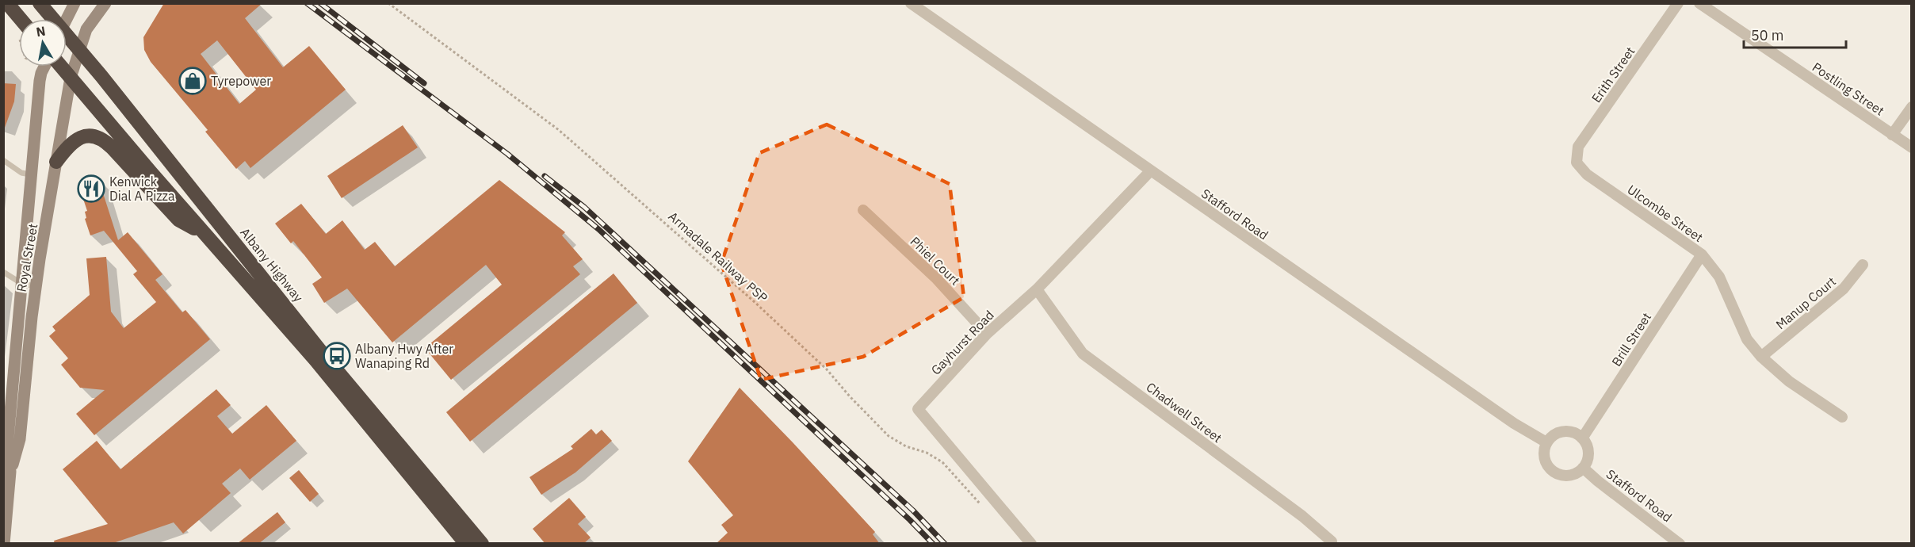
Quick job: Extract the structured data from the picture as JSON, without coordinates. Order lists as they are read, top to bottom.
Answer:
{
  "streets": {
    "highway": ["Albany Highway"],
    "main road": ["Royal Street"],
    "street": [
      "Erith Street",
      "Postling Street",
      "Ulcombe Street",
      "Stafford Road",
      "Phiel Court",
      "Manup Court",
      "Brill Street",
      "Gayhurst Road",
      "Chadwell Street"
    ],
    "path": ["Armadale Railway PSP"]
  },
  "crossings": [
    ["Erith Street", "Ulcombe Street"],
    ["Ulcombe Street", "Manup Court"],
    ["Ulcombe Street", "Brill Street"],
    ["Stafford Road", "Brill Street"],
    ["Stafford Road", "Gayhurst Road"],
    ["Royal Street", "Albany Highway"],
    ["Phiel Court", "Gayhurst Road"],
    ["Gayhurst Road", "Chadwell Street"]
  ],
  "places": {
    "shop": ["Tyrepower"],
    "restaurant": ["Kenwick Dial A Pizza"],
    "bus stop": ["Albany Hwy After Wanaping Rd"]
  },
  "scale_bar": "50 m",
  "north": "top"
}
